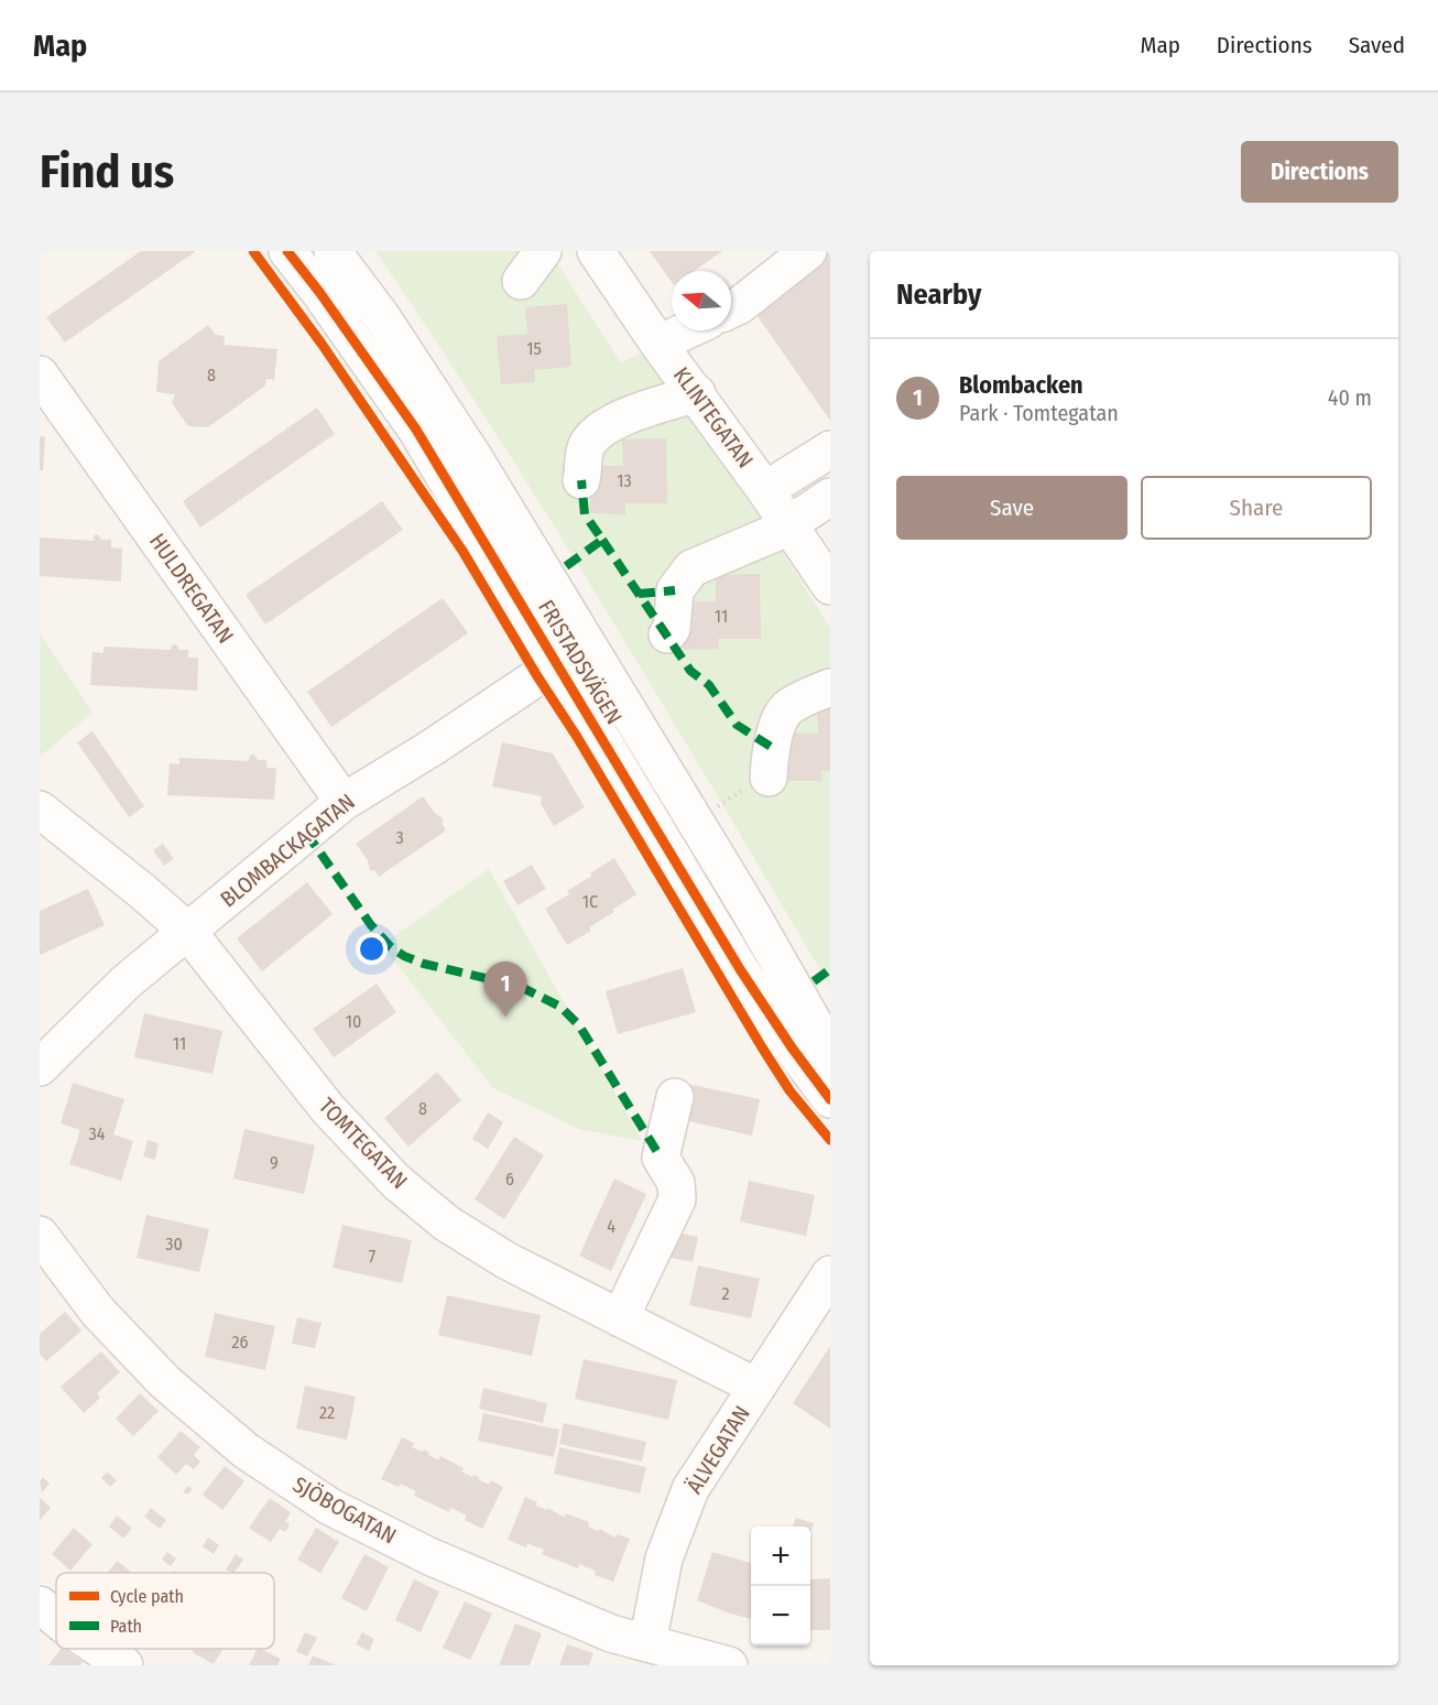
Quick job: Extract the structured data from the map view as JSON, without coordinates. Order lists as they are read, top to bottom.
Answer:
{
  "streets": {
    "street": [
      "KLINTEGATAN",
      "HULDREGATAN",
      "FRISTADSVÄGEN",
      "BLOMBACKAGATAN",
      "TOMTEGATAN",
      "ÄLVEGATAN",
      "SJÖBOGATAN"
    ]
  },
  "crossings": [
    ["HULDREGATAN", "BLOMBACKAGATAN"],
    ["FRISTADSVÄGEN", "BLOMBACKAGATAN"],
    ["BLOMBACKAGATAN", "TOMTEGATAN"],
    ["TOMTEGATAN", "ÄLVEGATAN"],
    ["ÄLVEGATAN", "SJÖBOGATAN"]
  ],
  "house_numbers": [
    "15",
    "8",
    "13",
    "11",
    "3",
    "1C",
    "10",
    "11",
    "8",
    "34",
    "9",
    "6",
    "4",
    "30",
    "7",
    "2",
    "26",
    "22"
  ],
  "legend": ["Cycle path", "Path"],
  "north": "left",
  "page": {
    "header": "Map",
    "nav": ["Map", "Directions", "Saved"],
    "buttons": [
      "Directions",
      ["Save", "Share"]
    ],
    "title": "Find us",
    "heading": "Nearby",
    "list": [
      {
        "mark": "1",
        "name": "Blombacken",
        "note": "Park · Tomtegatan",
        "value": "40 m"
      }
    ],
    "pins": "1",
    "map_buttons": ["+", "−"]
  }
}
